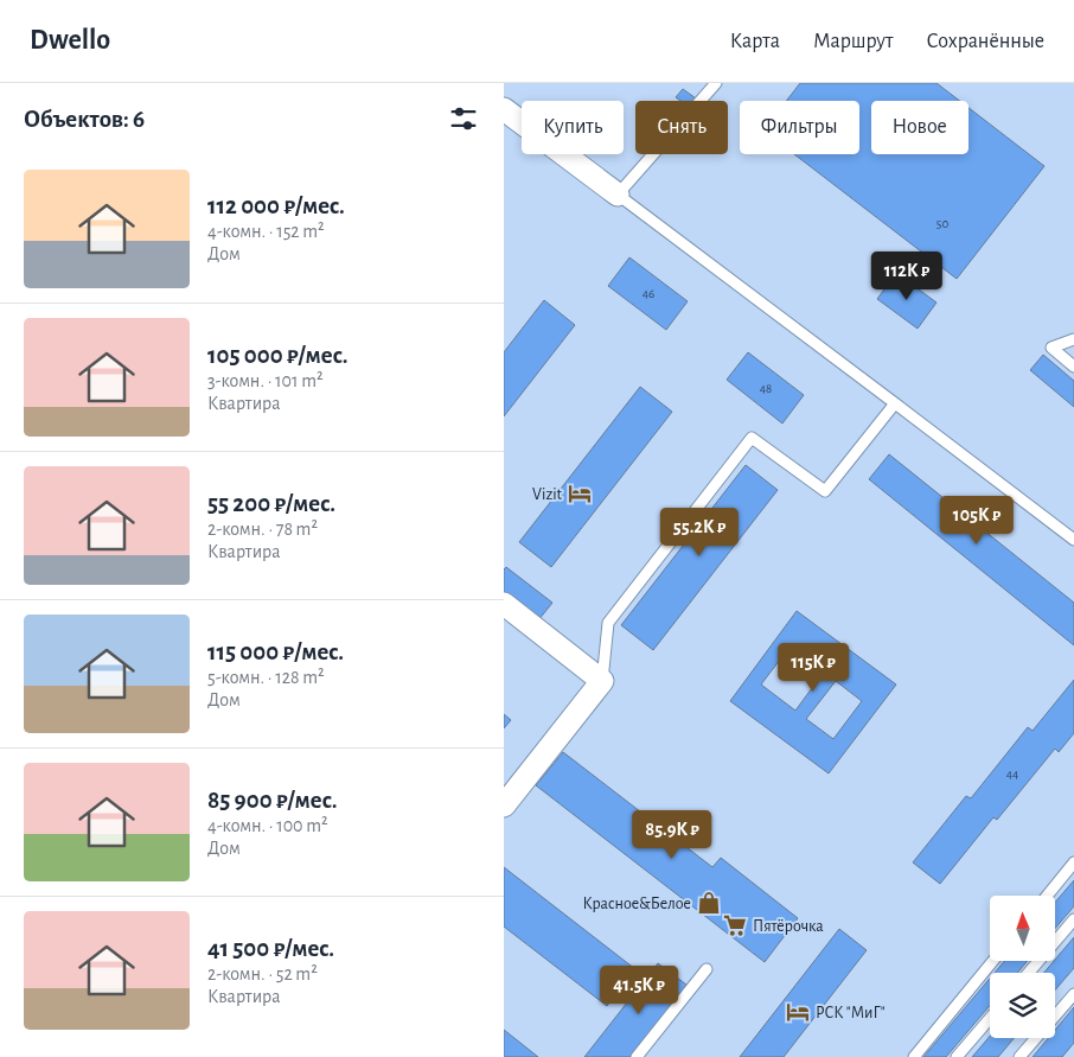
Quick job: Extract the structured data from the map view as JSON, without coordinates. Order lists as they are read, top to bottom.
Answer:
{
  "places": {
    "hotel": ["Vizit", "РСК \"МиГ\""],
    "shop": ["Красное&Белое"],
    "supermarket": ["Пятёрочка"]
  },
  "house_numbers": [
    "50",
    "46",
    "48",
    "44"
  ],
  "north": "top",
  "page": {
    "header": "Dwello",
    "nav": ["Карта", "Маршрут", "Сохранённые"],
    "heading": "Объектов: 6",
    "chip": [
      "Купить",
      "Снять",
      "Фильтры",
      "Новое"
    ],
    "list": [
      {
        "name": "112 000 ₽/мес.",
        "note": "4-комн. · 152 m² · Дом"
      },
      {
        "name": "105 000 ₽/мес.",
        "note": "3-комн. · 101 m² · Квартира"
      },
      {
        "name": "55 200 ₽/мес.",
        "note": "2-комн. · 78 m² · Квартира"
      },
      {
        "name": "115 000 ₽/мес.",
        "note": "5-комн. · 128 m² · Дом"
      },
      {
        "name": "85 900 ₽/мес.",
        "note": "4-комн. · 100 m² · Дом"
      },
      {
        "name": "41 500 ₽/мес.",
        "note": "2-комн. · 52 m² · Квартира"
      }
    ],
    "price": [
      "112K ₽",
      "105K ₽",
      "55.2K ₽",
      "115K ₽",
      "85.9K ₽",
      "41.5K ₽"
    ]
  }
}
